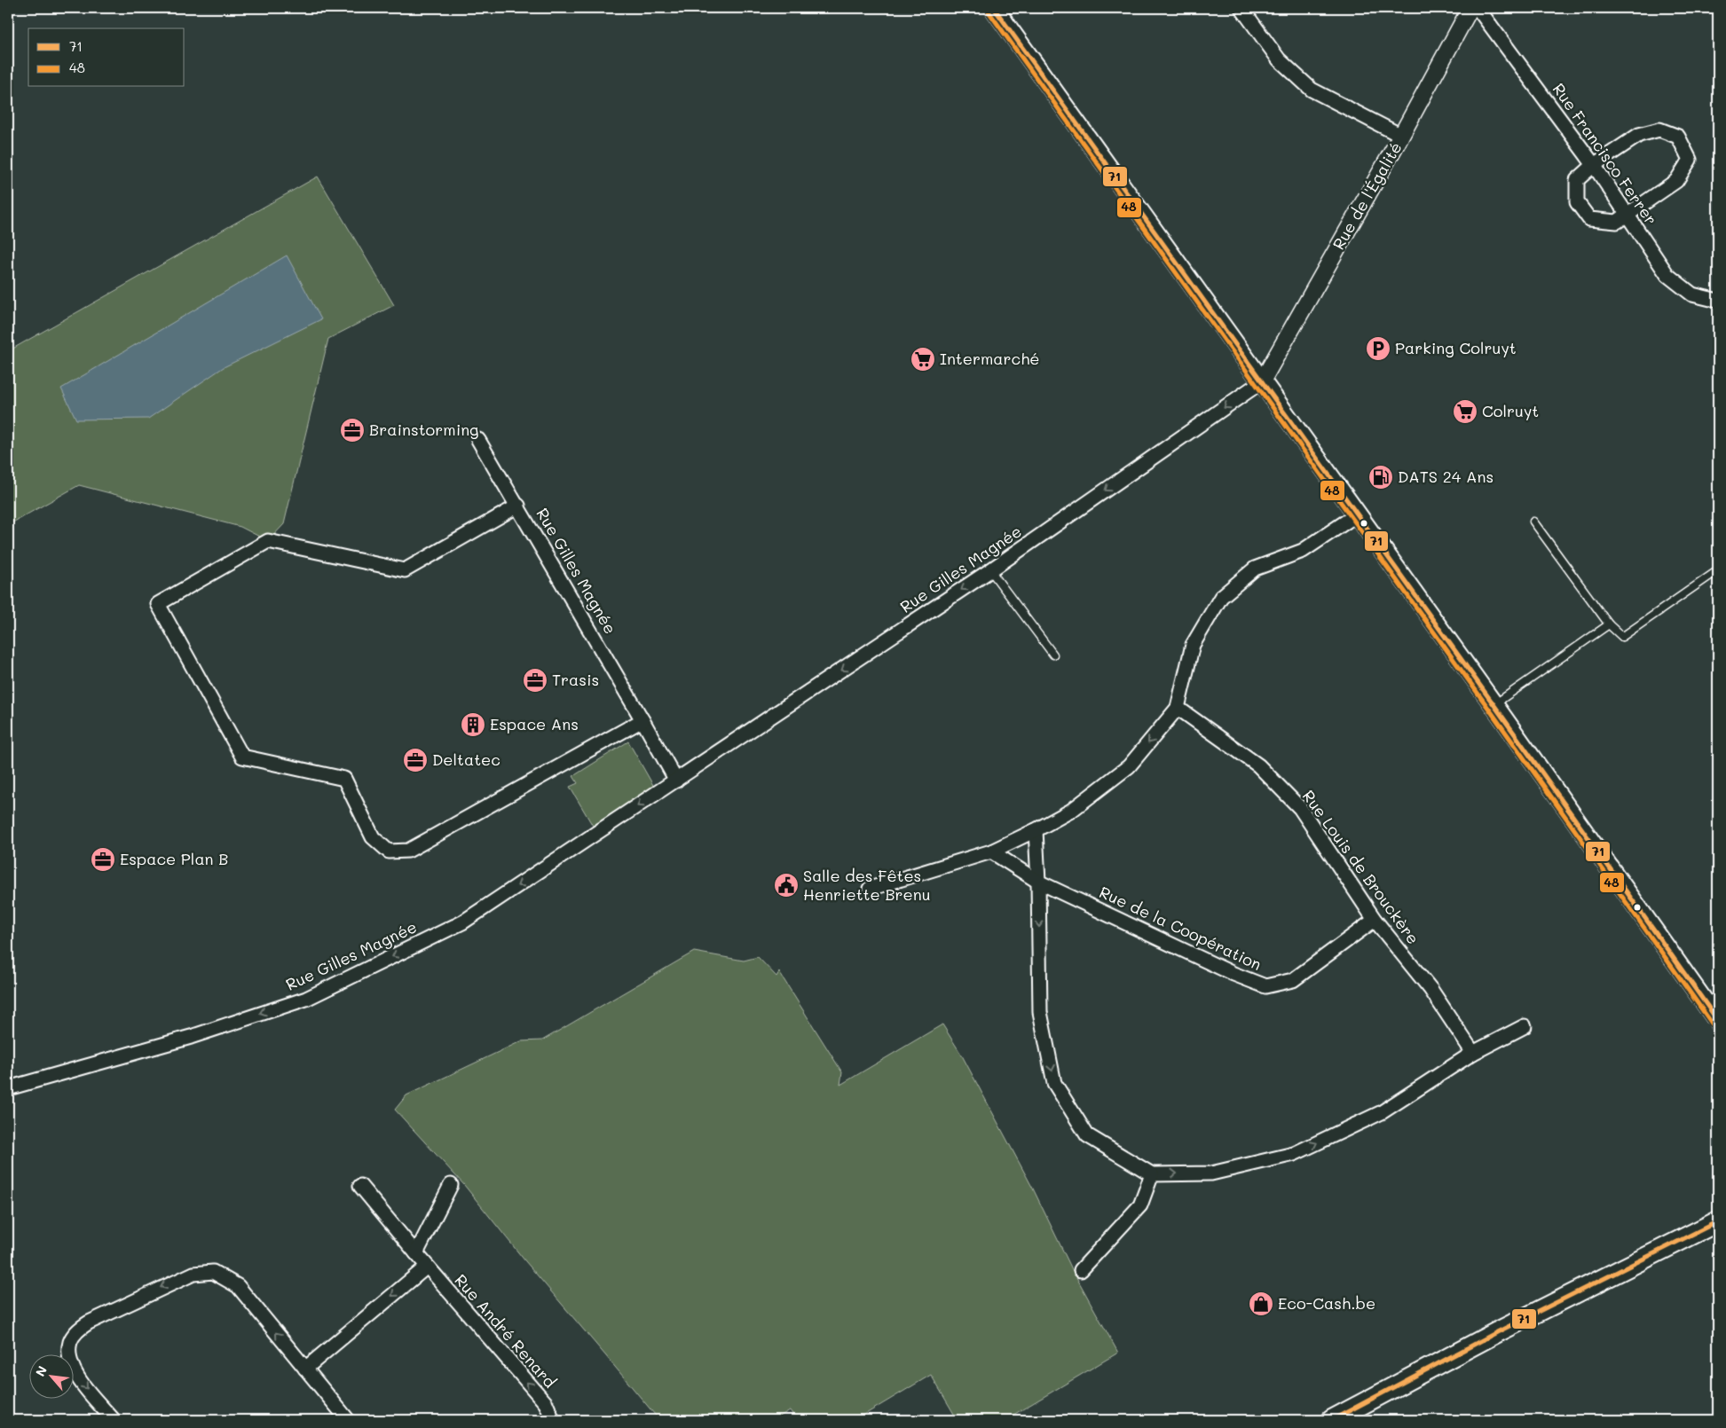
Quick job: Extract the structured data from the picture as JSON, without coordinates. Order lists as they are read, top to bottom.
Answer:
{
  "streets": {
    "street": [
      "Rue Francisco Ferrer",
      "Rue de l'Égalité",
      "Rue Gilles Magnée",
      "Rue Louis de Brouckère",
      "Rue de la Coopération",
      "Rue André Renard"
    ]
  },
  "crossings": [
    ["Rue de l'Égalité", "Rue Gilles Magnée"],
    ["Rue Louis de Brouckère", "Rue de la Coopération"]
  ],
  "one_way": ["Rue Gilles Magnée", "Rue André Renard"],
  "places": {
    "parking": ["Parking Colruyt"],
    "supermarket": ["Intermarché", "Colruyt"],
    "office": [
      "Brainstorming",
      "Trasis",
      "Deltatec",
      "Espace Plan B"
    ],
    "fuel station": ["DATS 24 Ans"],
    "building": ["Espace Ans"],
    "public building": ["Salle des Fêtes Henriette Brenu"],
    "shop": ["Eco-Cash.be"]
  },
  "lines": ["transit line 71", "transit line 48"],
  "legend": ["71", "48"],
  "north": "top left"
}
